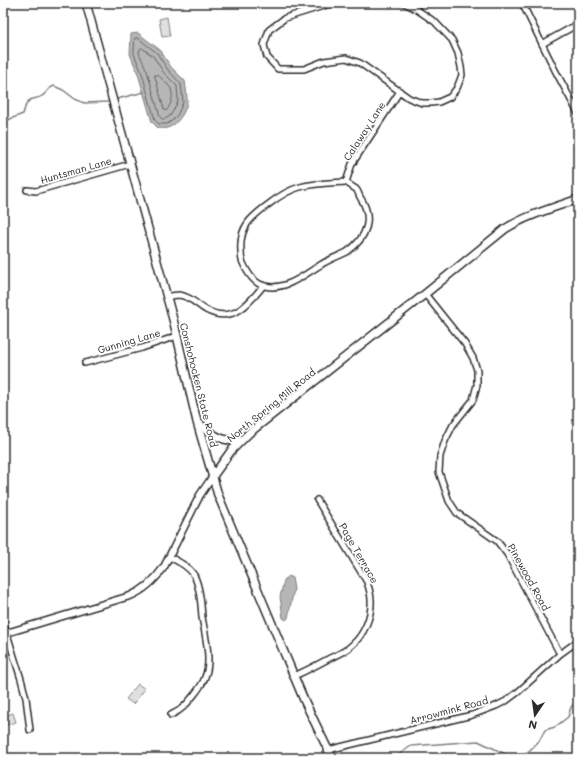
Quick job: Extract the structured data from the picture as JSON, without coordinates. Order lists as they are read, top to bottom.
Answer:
{
  "streets": {
    "main road": ["Conshohocken State Road", "North Spring Mill Road"],
    "street": [
      "Calaway Lane",
      "Huntsman Lane",
      "Gunning Lane",
      "Page Terrace",
      "Pinewood Road",
      "Arrowmink Road"
    ]
  },
  "crossings": [
    ["Huntsman Lane", "Conshohocken State Road"],
    ["Gunning Lane", "Conshohocken State Road"],
    ["Conshohocken State Road", "North Spring Mill Road"],
    ["Conshohocken State Road", "Page Terrace"],
    ["Conshohocken State Road", "Arrowmink Road"],
    ["North Spring Mill Road", "Pinewood Road"],
    ["Pinewood Road", "Arrowmink Road"]
  ],
  "north": "bottom"
}
